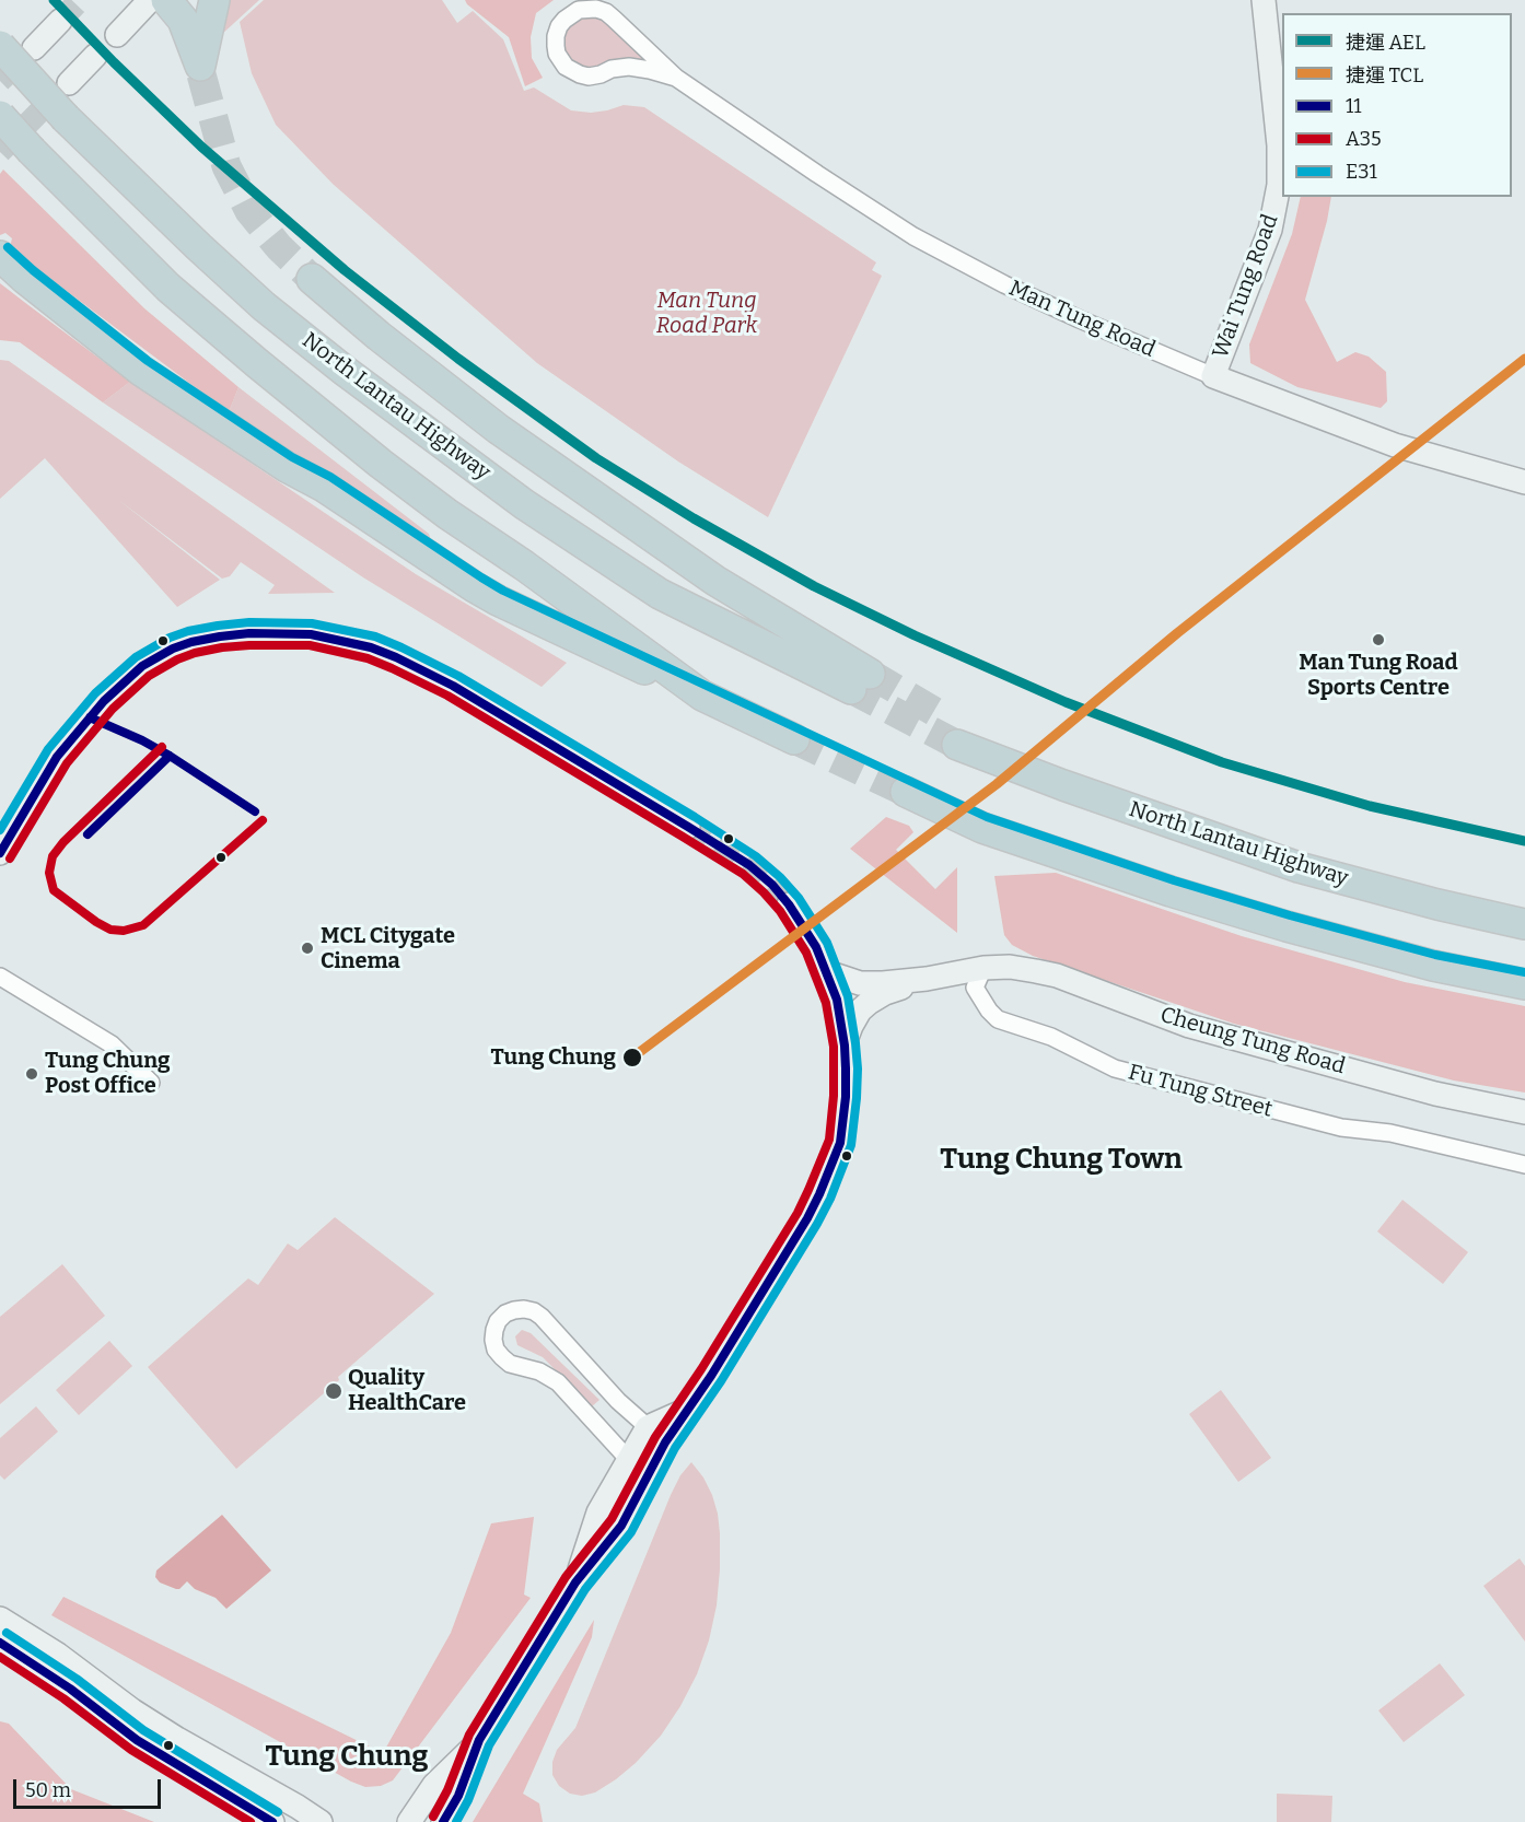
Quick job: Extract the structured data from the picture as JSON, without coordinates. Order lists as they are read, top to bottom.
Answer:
{
  "streets": {
    "highway": ["North Lantau Highway"],
    "street": [
      "Wai Tung Road",
      "Man Tung Road",
      "Cheung Tung Road",
      "Fu Tung Street"
    ]
  },
  "crossings": [
    ["Wai Tung Road", "Man Tung Road"],
    ["Cheung Tung Road", "Fu Tung Street"]
  ],
  "districts": ["Tung Chung Town", "Tung Chung"],
  "parks": ["Man Tung Road Park"],
  "places": [
    "Man Tung Road Sports Centre",
    "MCL Citygate Cinema",
    "Tung Chung",
    "Tung Chung Post Office",
    "Quality HealthCare"
  ],
  "lines": [
    "metro line AEL",
    "transit line E31",
    "metro line TCL",
    "transit line 11",
    "transit line A35"
  ],
  "legend": [
    "捷運 AEL",
    "捷運 TCL",
    "11",
    "A35",
    "E31"
  ],
  "scale_bar": "50 m"
}
